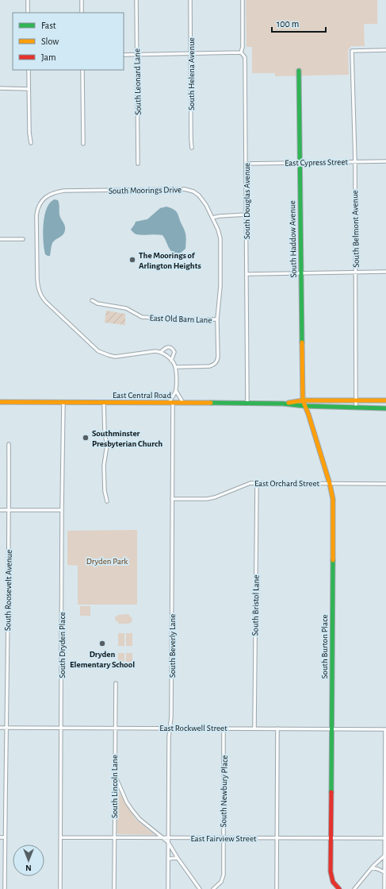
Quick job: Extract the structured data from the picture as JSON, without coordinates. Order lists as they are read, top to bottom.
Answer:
{
  "streets": {
    "street": [
      "South Helena Avenue",
      "South Leonard Lane",
      "East Cypress Street",
      "South Moorings Drive",
      "South Douglas Avenue",
      "South Belmont Avenue",
      "South Haddow Avenue",
      "East Old Barn Lane",
      "East Central Road",
      "East Orchard Street",
      "South Roosevelt Avenue",
      "South Bristol Lane",
      "South Dryden Place",
      "South Beverly Lane",
      "South Burton Place",
      "East Rockwell Street",
      "South Lincoln Lane",
      "South Newbury Place",
      "East Fairview Street"
    ]
  },
  "crossings": [
    ["East Cypress Street", "South Douglas Avenue"],
    ["East Cypress Street", "South Belmont Avenue"],
    ["East Cypress Street", "South Haddow Avenue"],
    ["South Moorings Drive", "East Old Barn Lane"],
    ["South Douglas Avenue", "East Central Road"],
    ["South Belmont Avenue", "East Central Road"],
    ["South Haddow Avenue", "East Central Road"],
    ["South Haddow Avenue", "South Burton Place"],
    ["East Central Road", "South Dryden Place"],
    ["East Central Road", "South Beverly Lane"],
    ["East Central Road", "South Burton Place"],
    ["East Orchard Street", "South Bristol Lane"],
    ["East Orchard Street", "South Beverly Lane"],
    ["East Orchard Street", "South Burton Place"],
    ["South Roosevelt Avenue", "East Rockwell Street"],
    ["South Bristol Lane", "East Rockwell Street"],
    ["South Dryden Place", "East Rockwell Street"],
    ["South Dryden Place", "East Fairview Street"],
    ["South Beverly Lane", "East Rockwell Street"],
    ["South Beverly Lane", "East Fairview Street"],
    ["South Burton Place", "East Rockwell Street"],
    ["South Burton Place", "East Fairview Street"],
    ["East Rockwell Street", "South Lincoln Lane"],
    ["East Rockwell Street", "South Newbury Place"],
    ["South Lincoln Lane", "East Fairview Street"],
    ["South Newbury Place", "East Fairview Street"]
  ],
  "parks": ["Dryden Park"],
  "places": ["The Moorings of Arlington Heights", "Southminster Presbyterian Church", "Dryden Elementary School"],
  "legend": ["Fast", "Slow", "Jam"],
  "scale_bar": "100 m",
  "north": "bottom"
}
